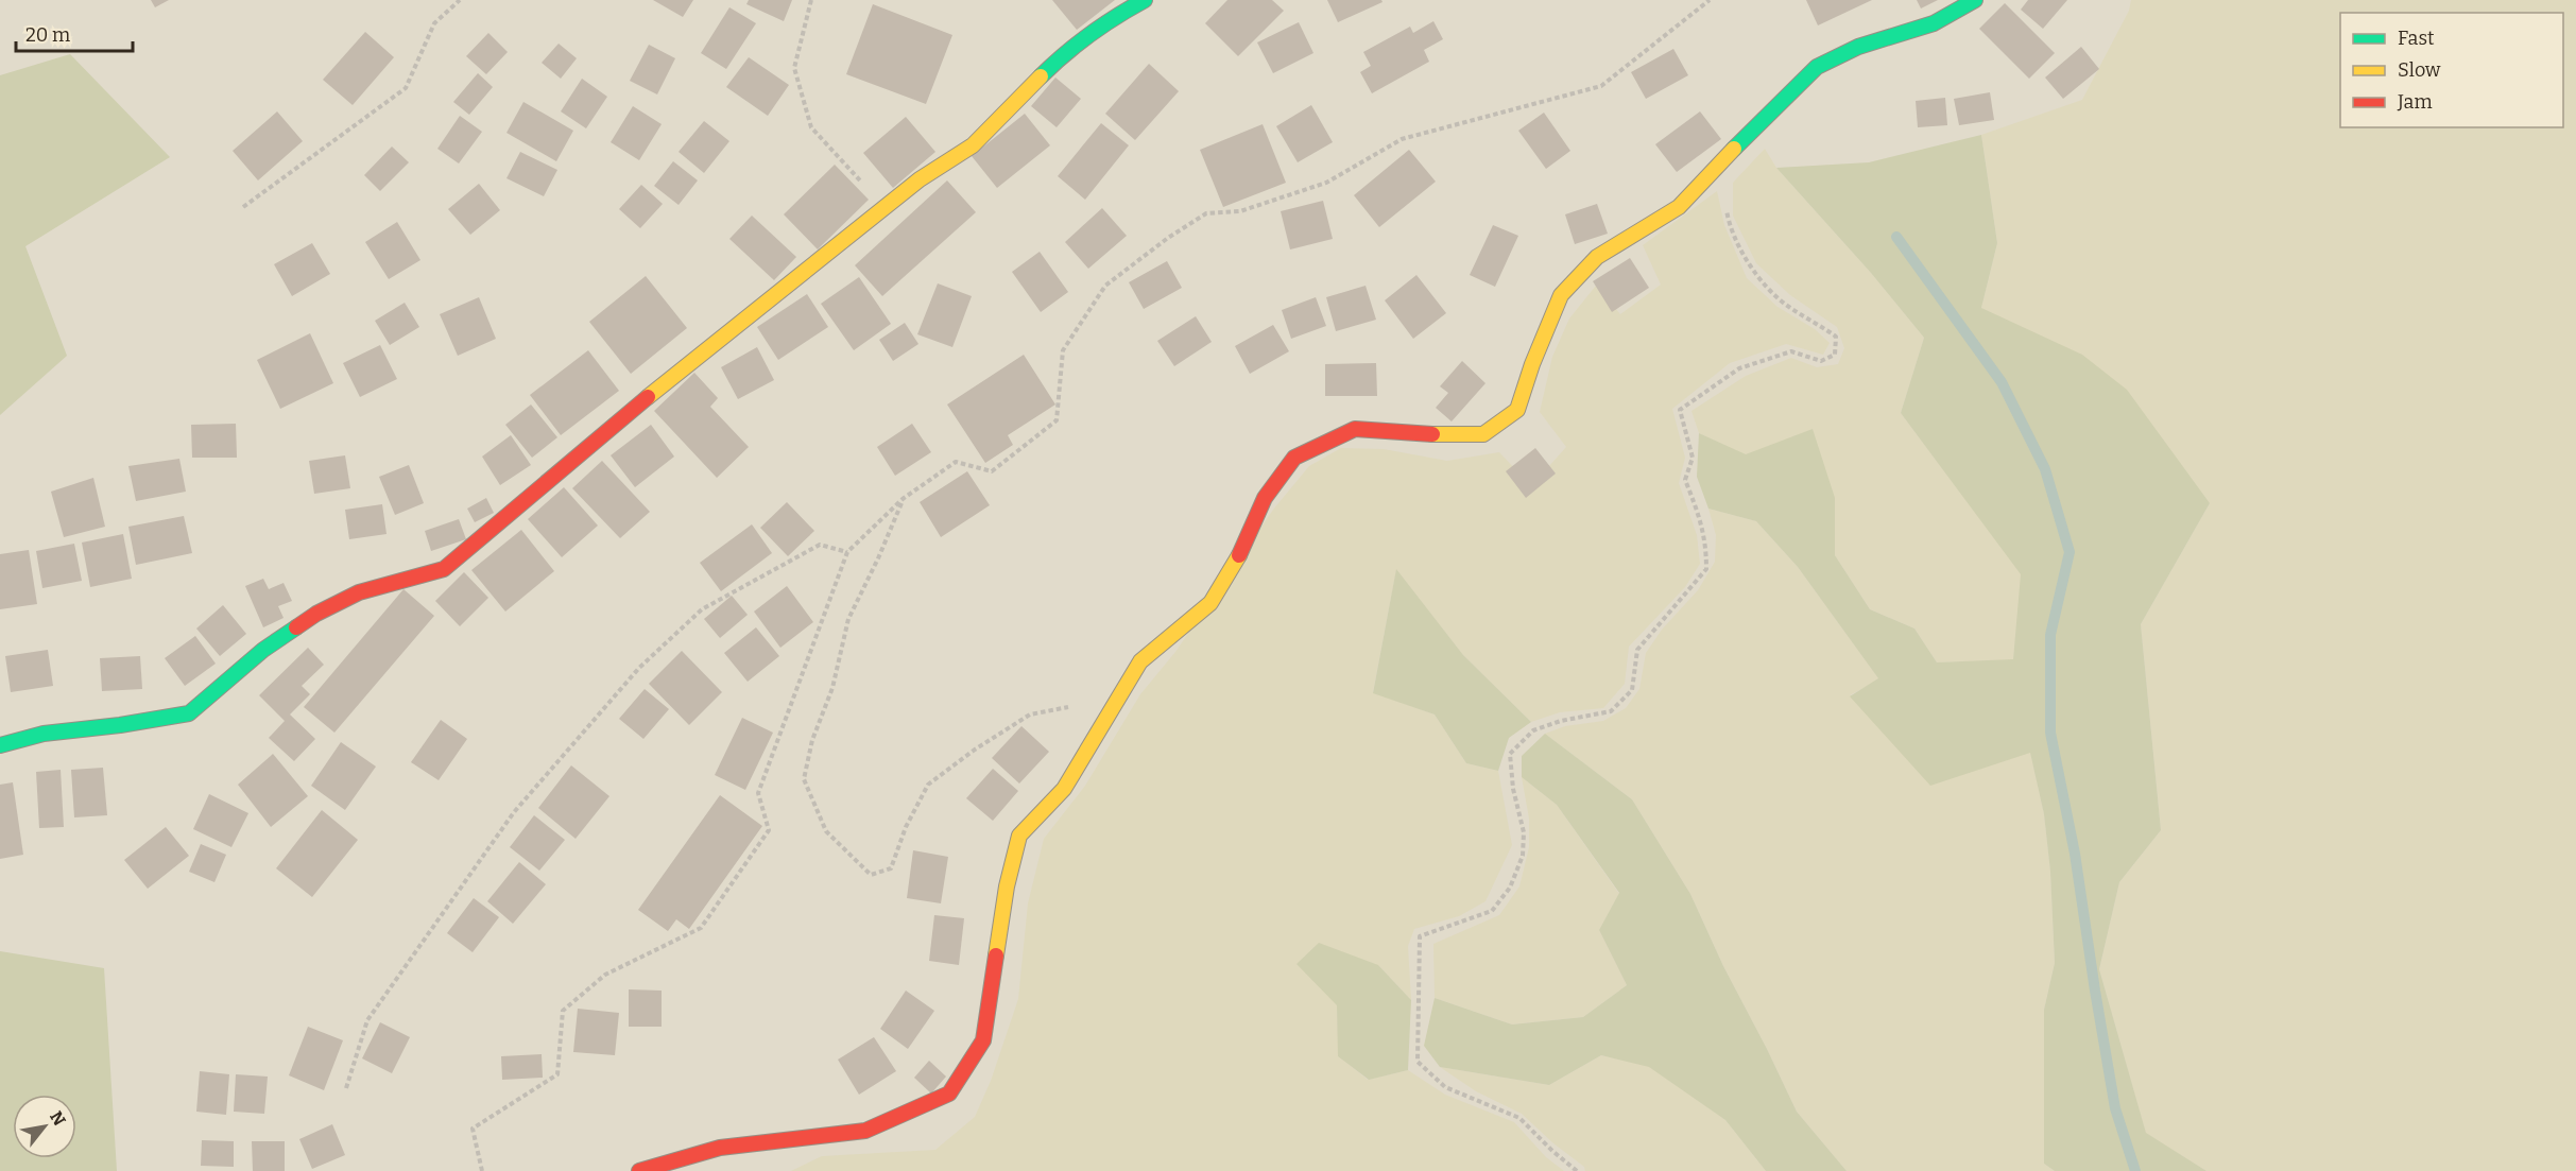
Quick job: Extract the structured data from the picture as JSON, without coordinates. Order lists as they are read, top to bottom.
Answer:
{
  "legend": ["Fast", "Slow", "Jam"],
  "scale_bar": "20 m",
  "north": "top right"
}
